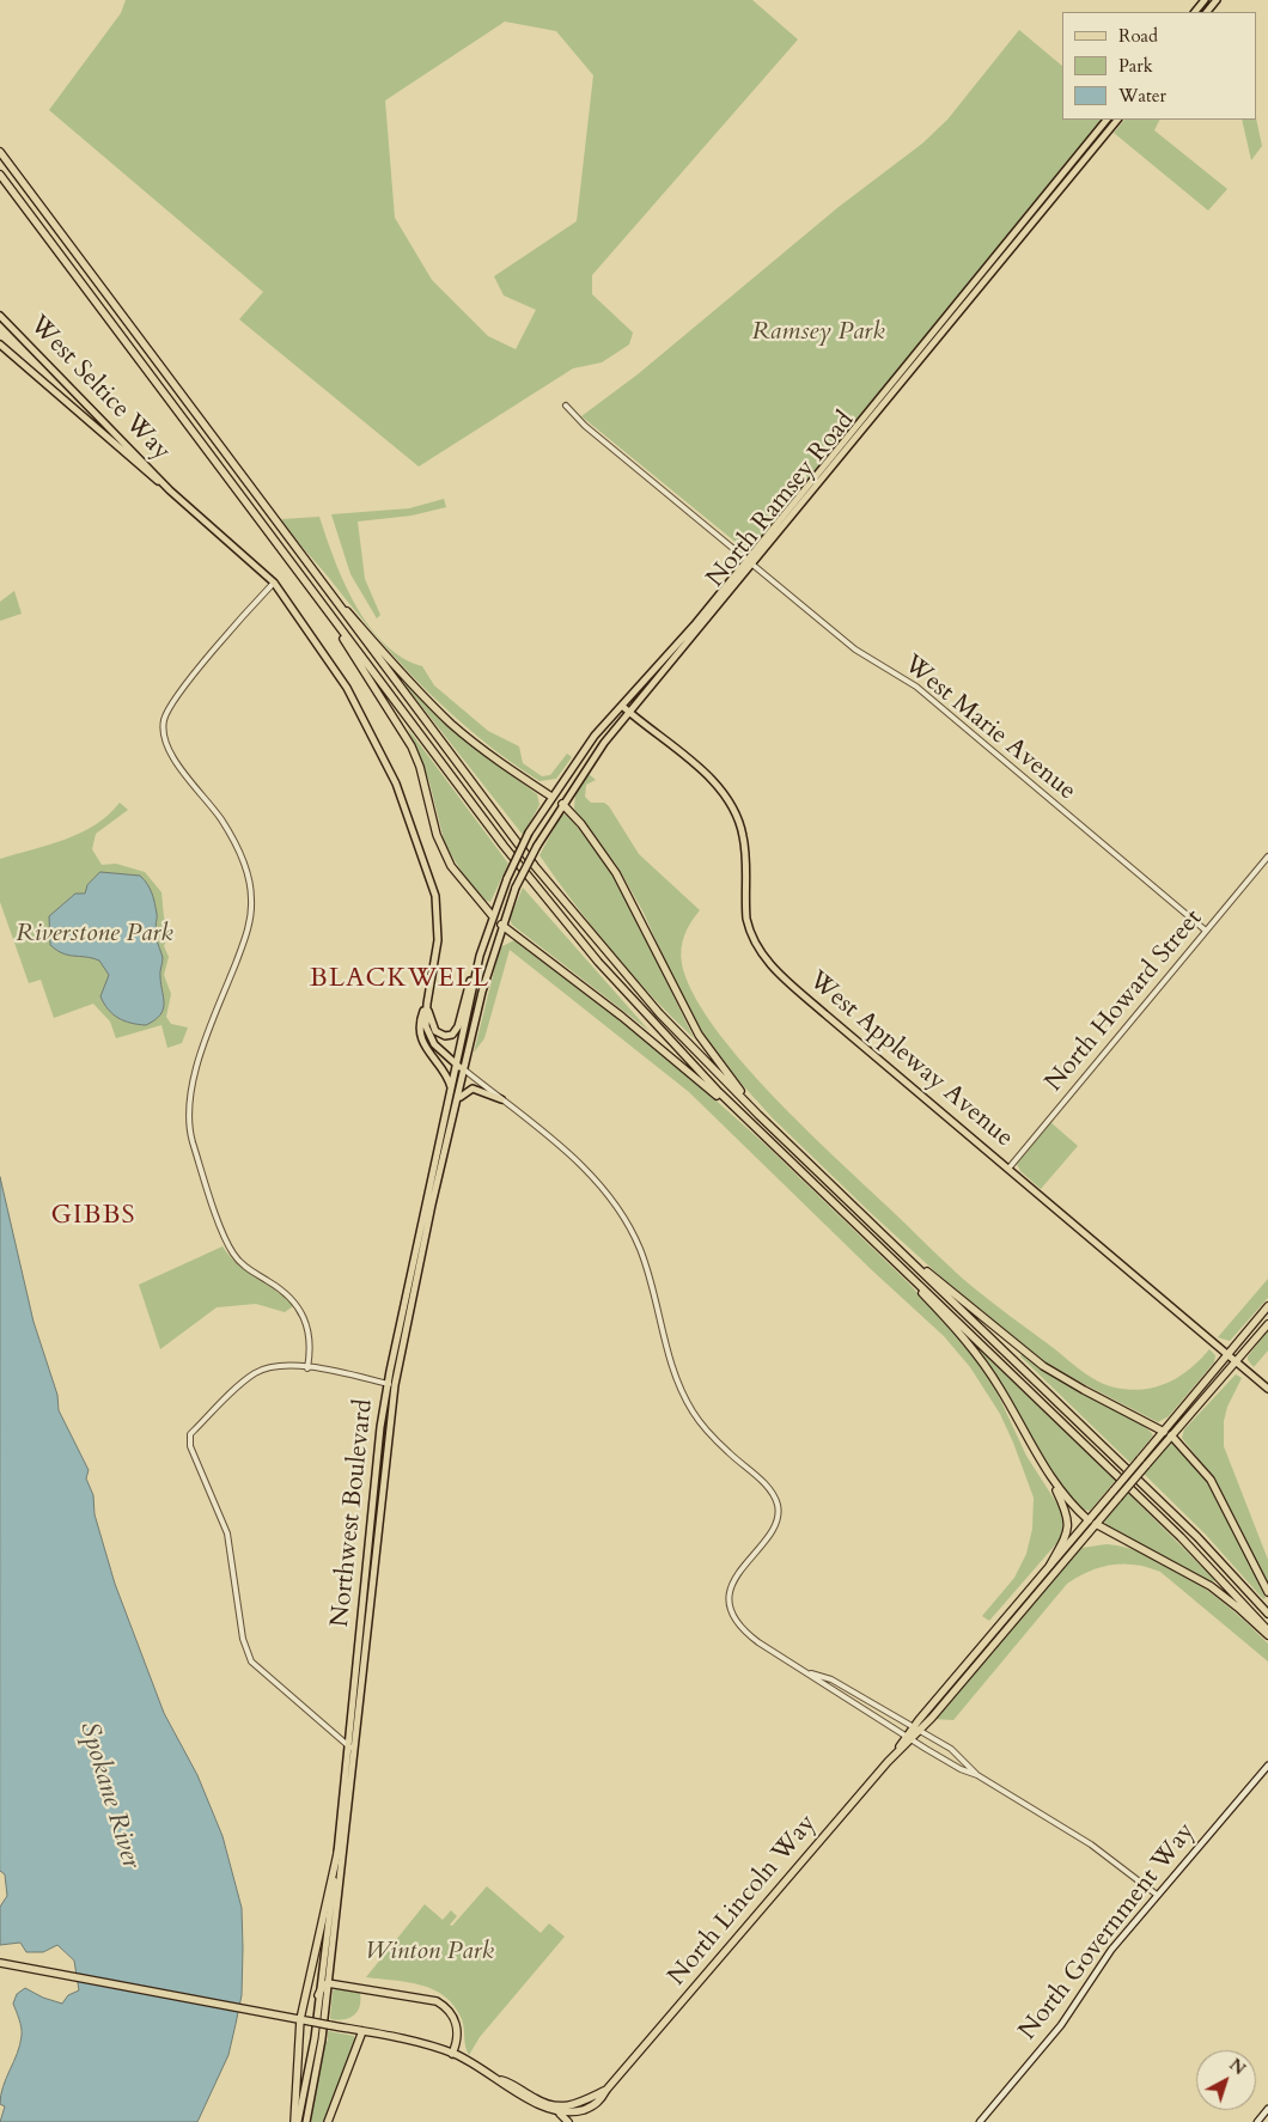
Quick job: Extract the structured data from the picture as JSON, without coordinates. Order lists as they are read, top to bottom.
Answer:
{
  "streets": {
    "highway": ["North Lincoln Way"],
    "main road": [
      "West Seltice Way",
      "North Ramsey Road",
      "West Appleway Avenue",
      "Northwest Boulevard",
      "North Government Way"
    ],
    "street": ["West Marie Avenue", "North Howard Street"]
  },
  "crossings": [
    ["West Seltice Way", "Northwest Boulevard"],
    ["North Ramsey Road", "West Marie Avenue"],
    ["North Ramsey Road", "West Appleway Avenue"],
    ["North Ramsey Road", "Northwest Boulevard"],
    ["West Marie Avenue", "North Howard Street"],
    ["North Howard Street", "West Appleway Avenue"]
  ],
  "districts": ["BLACKWELL", "GIBBS"],
  "water": ["Spokane River"],
  "parks": ["Ramsey Park", "Riverstone Park", "Winton Park"],
  "legend": ["Road", "Park", "Water"],
  "north": "top right"
}
